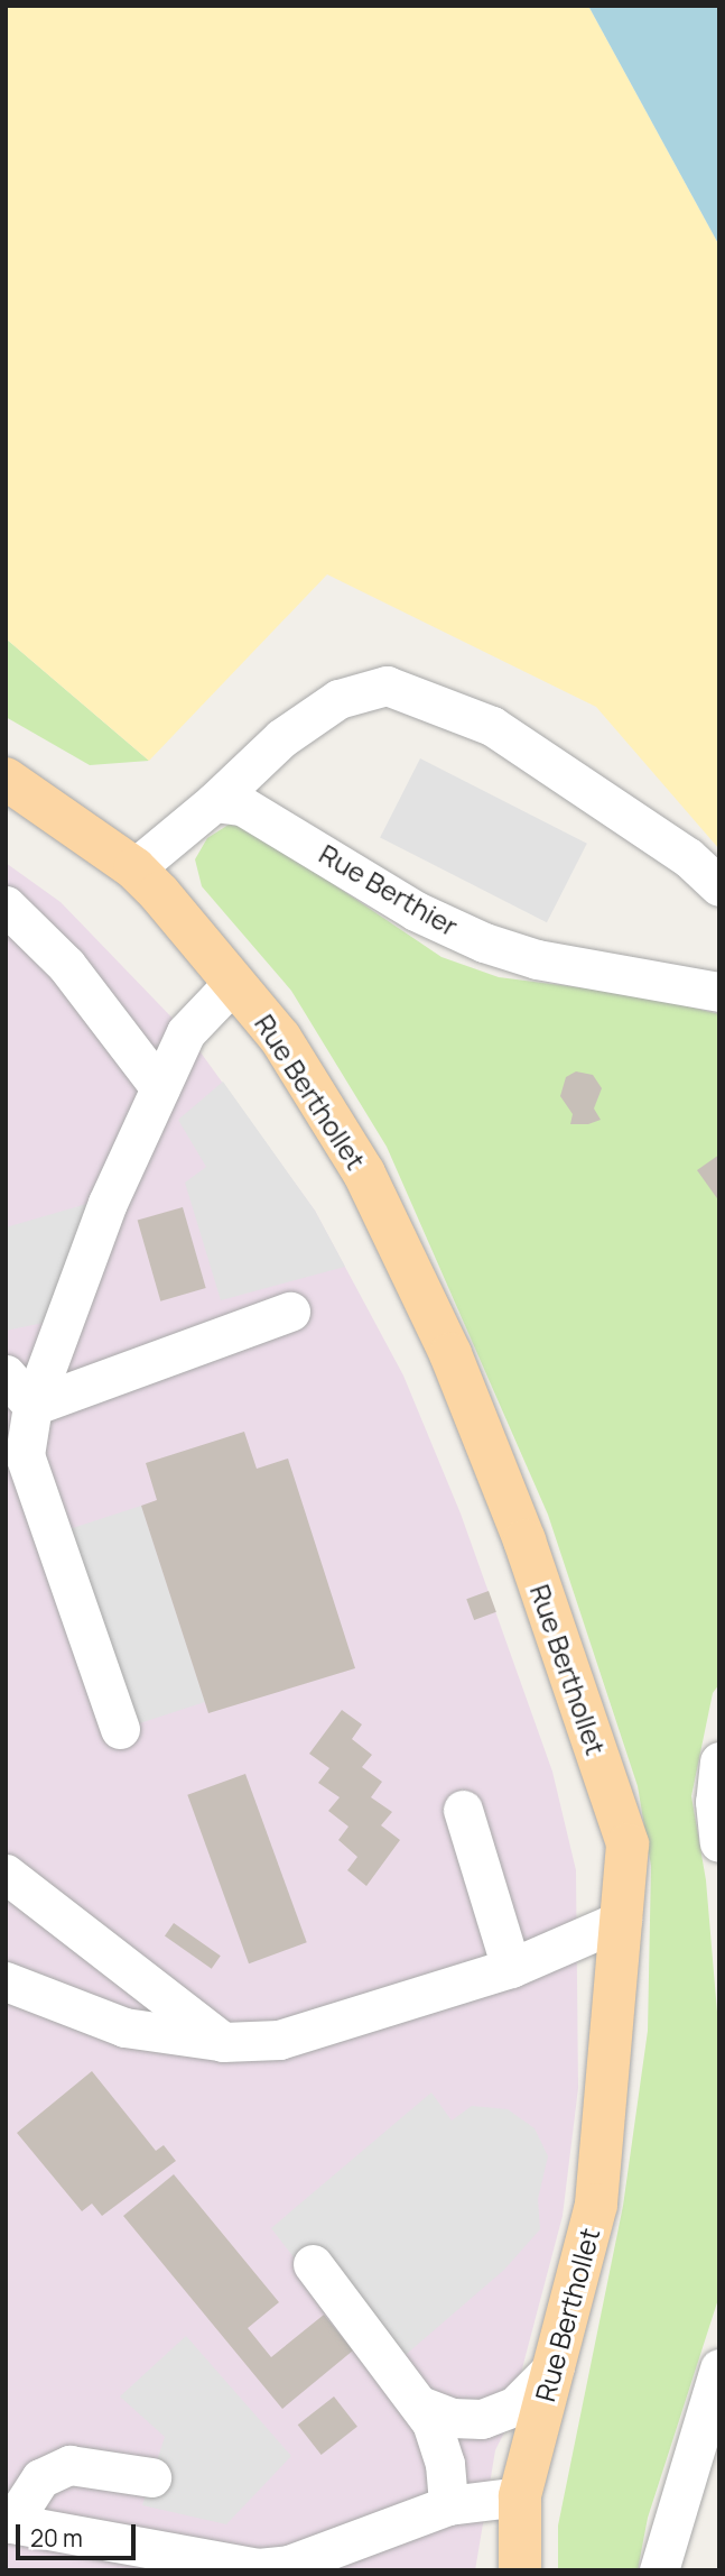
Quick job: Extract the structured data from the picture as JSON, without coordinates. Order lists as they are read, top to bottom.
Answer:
{
  "streets": {
    "main road": ["Rue Berthollet"],
    "lane": ["Rue Berthier"]
  },
  "scale_bar": "20 m"
}
